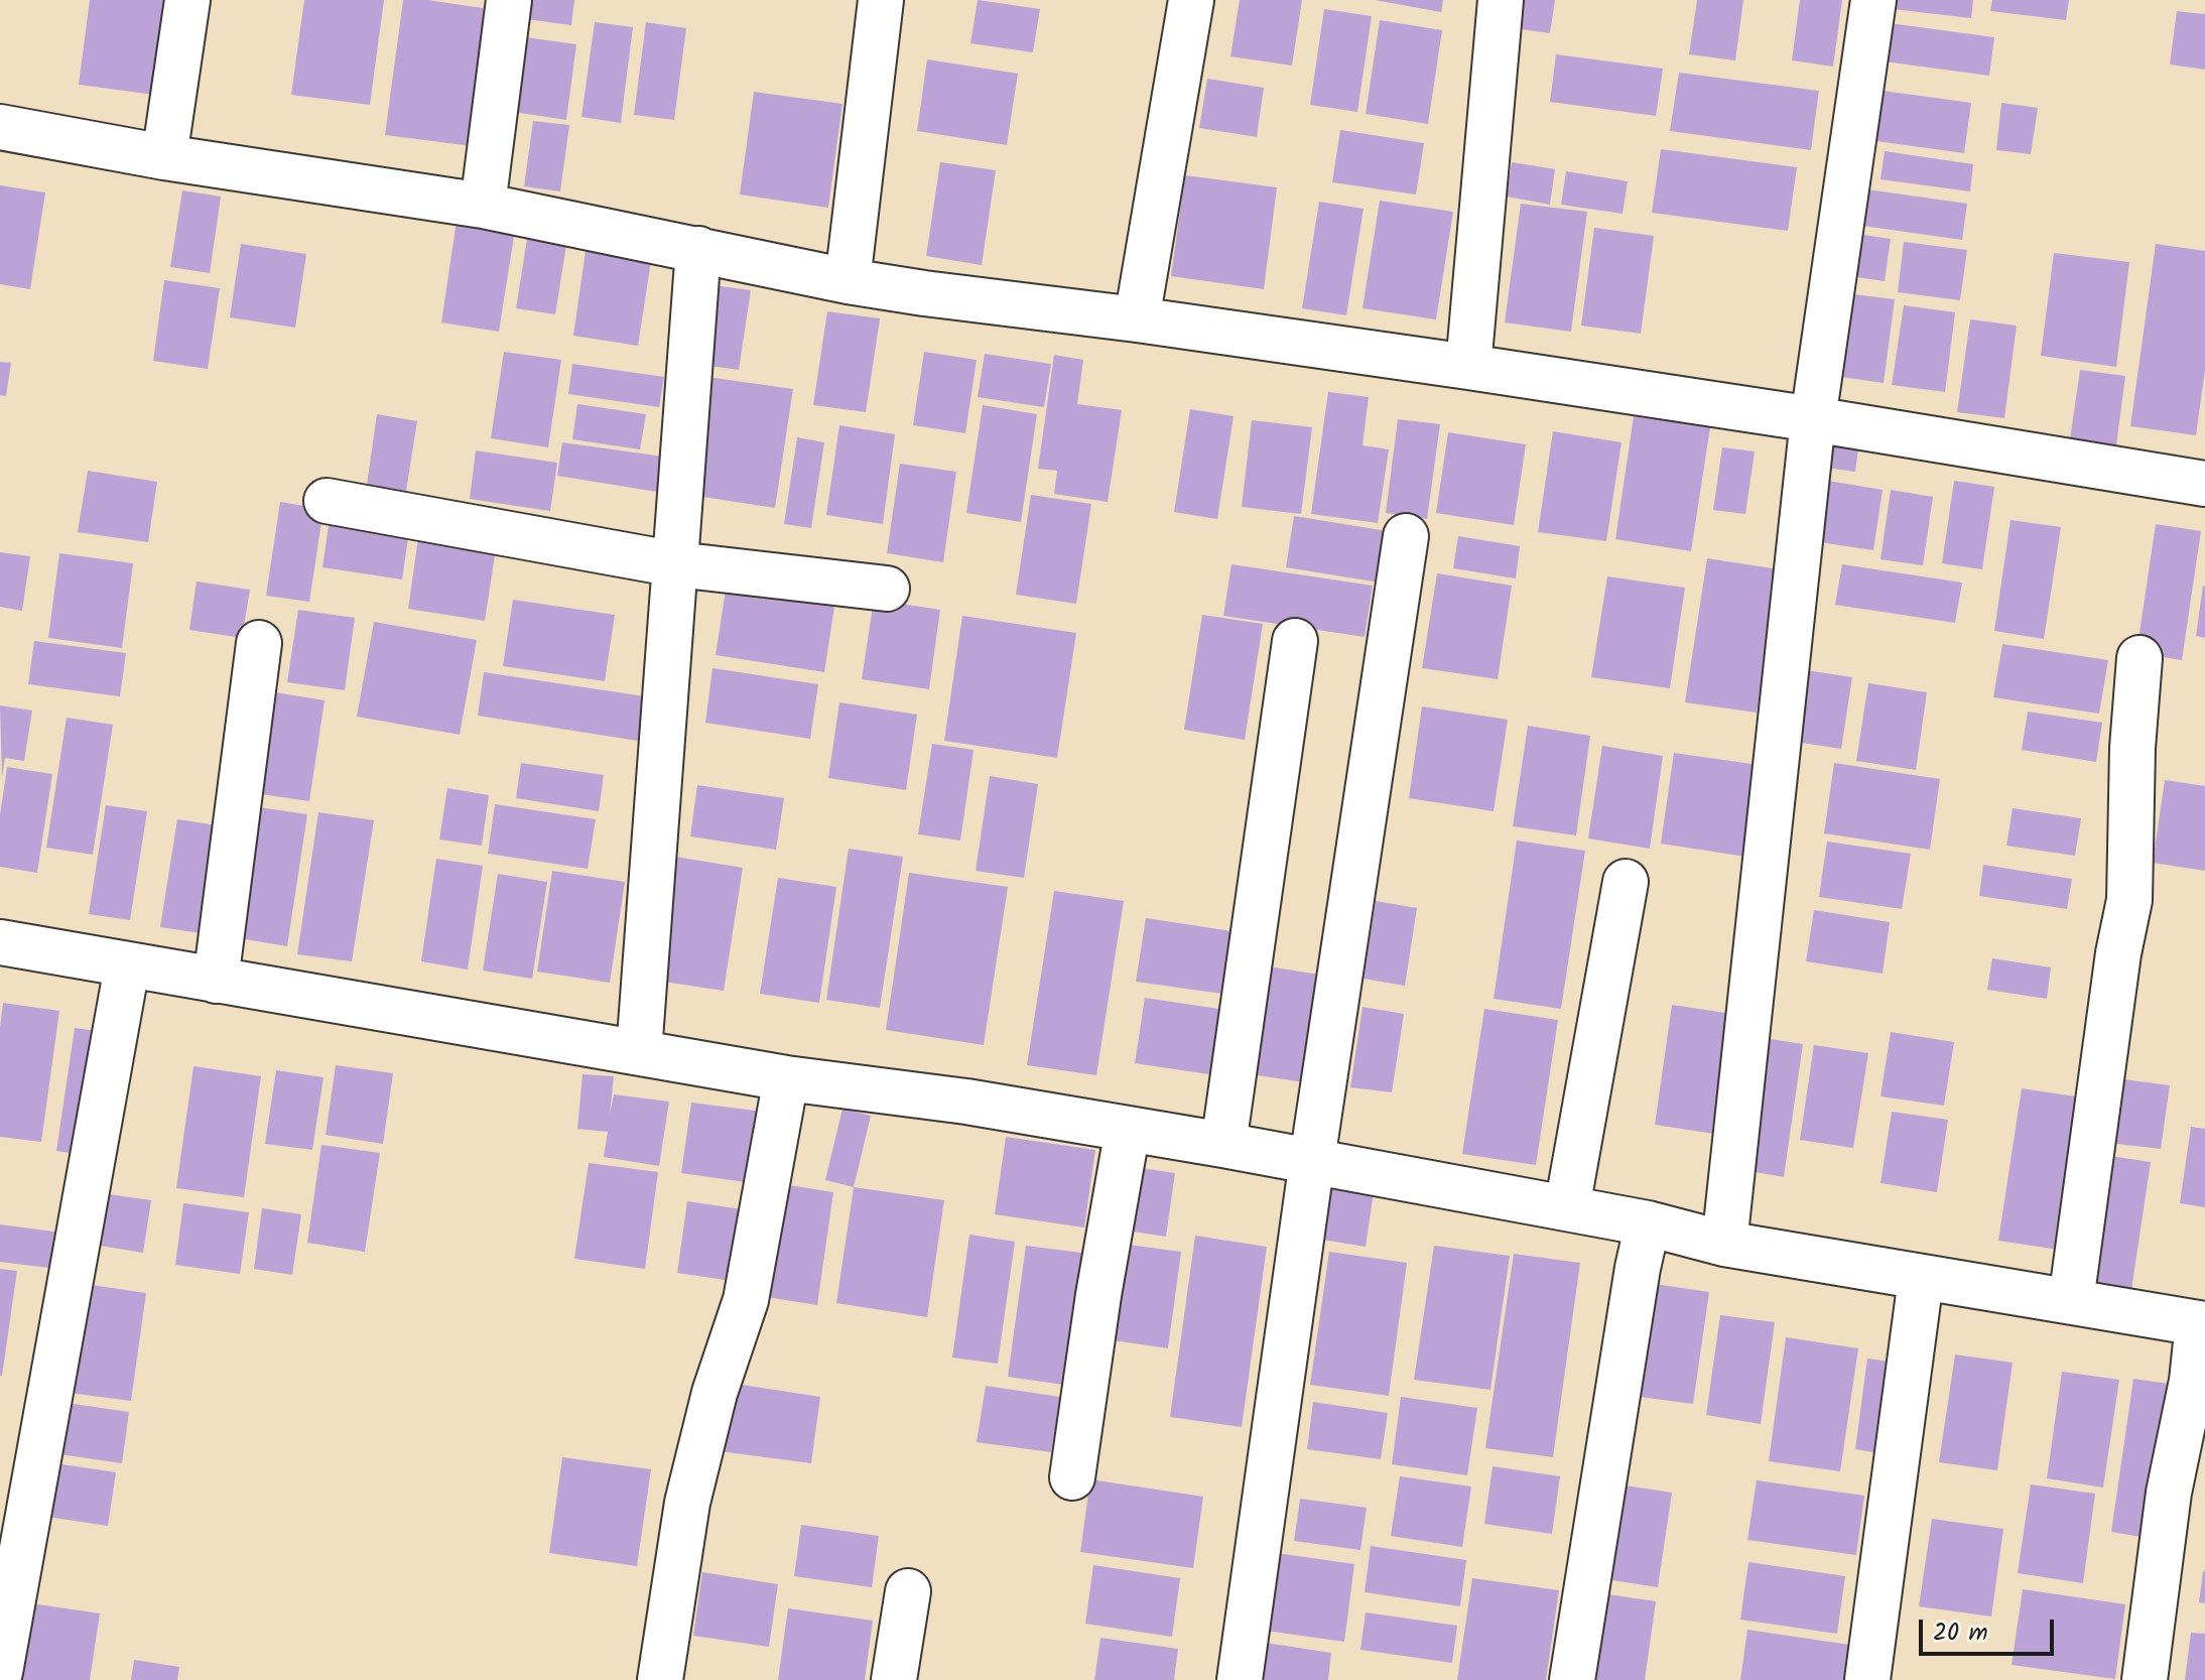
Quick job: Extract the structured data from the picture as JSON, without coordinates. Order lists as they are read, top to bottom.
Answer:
{
  "scale_bar": "20 m"
}
